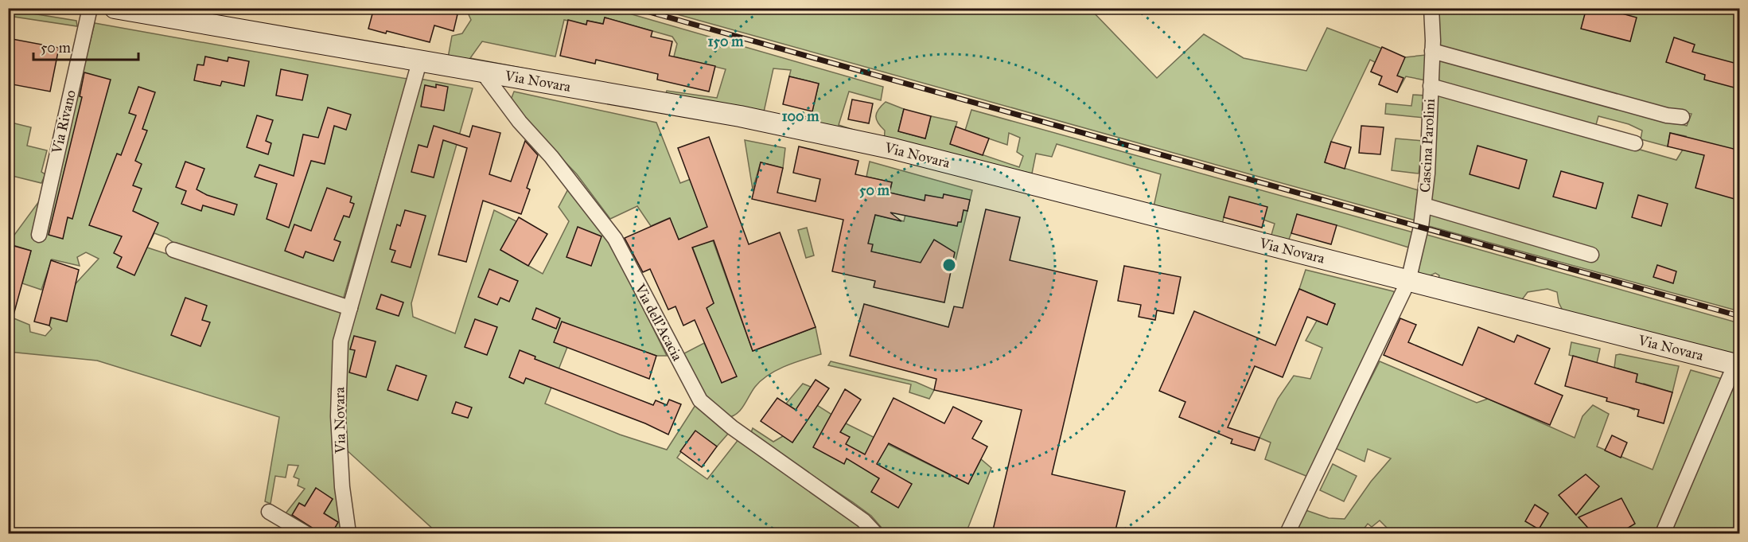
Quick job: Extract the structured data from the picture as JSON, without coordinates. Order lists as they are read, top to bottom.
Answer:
{
  "streets": {
    "main road": ["Via Novara"],
    "street": ["Via Rivano", "Cascina Parolini", "Via dell'Acacia"]
  },
  "crossings": [
    ["Via Novara", "Cascina Parolini"],
    ["Via Novara", "Via dell'Acacia"]
  ],
  "scale_bar": "50 m",
  "rings": ["150 m", "100 m", "50 m"]
}
